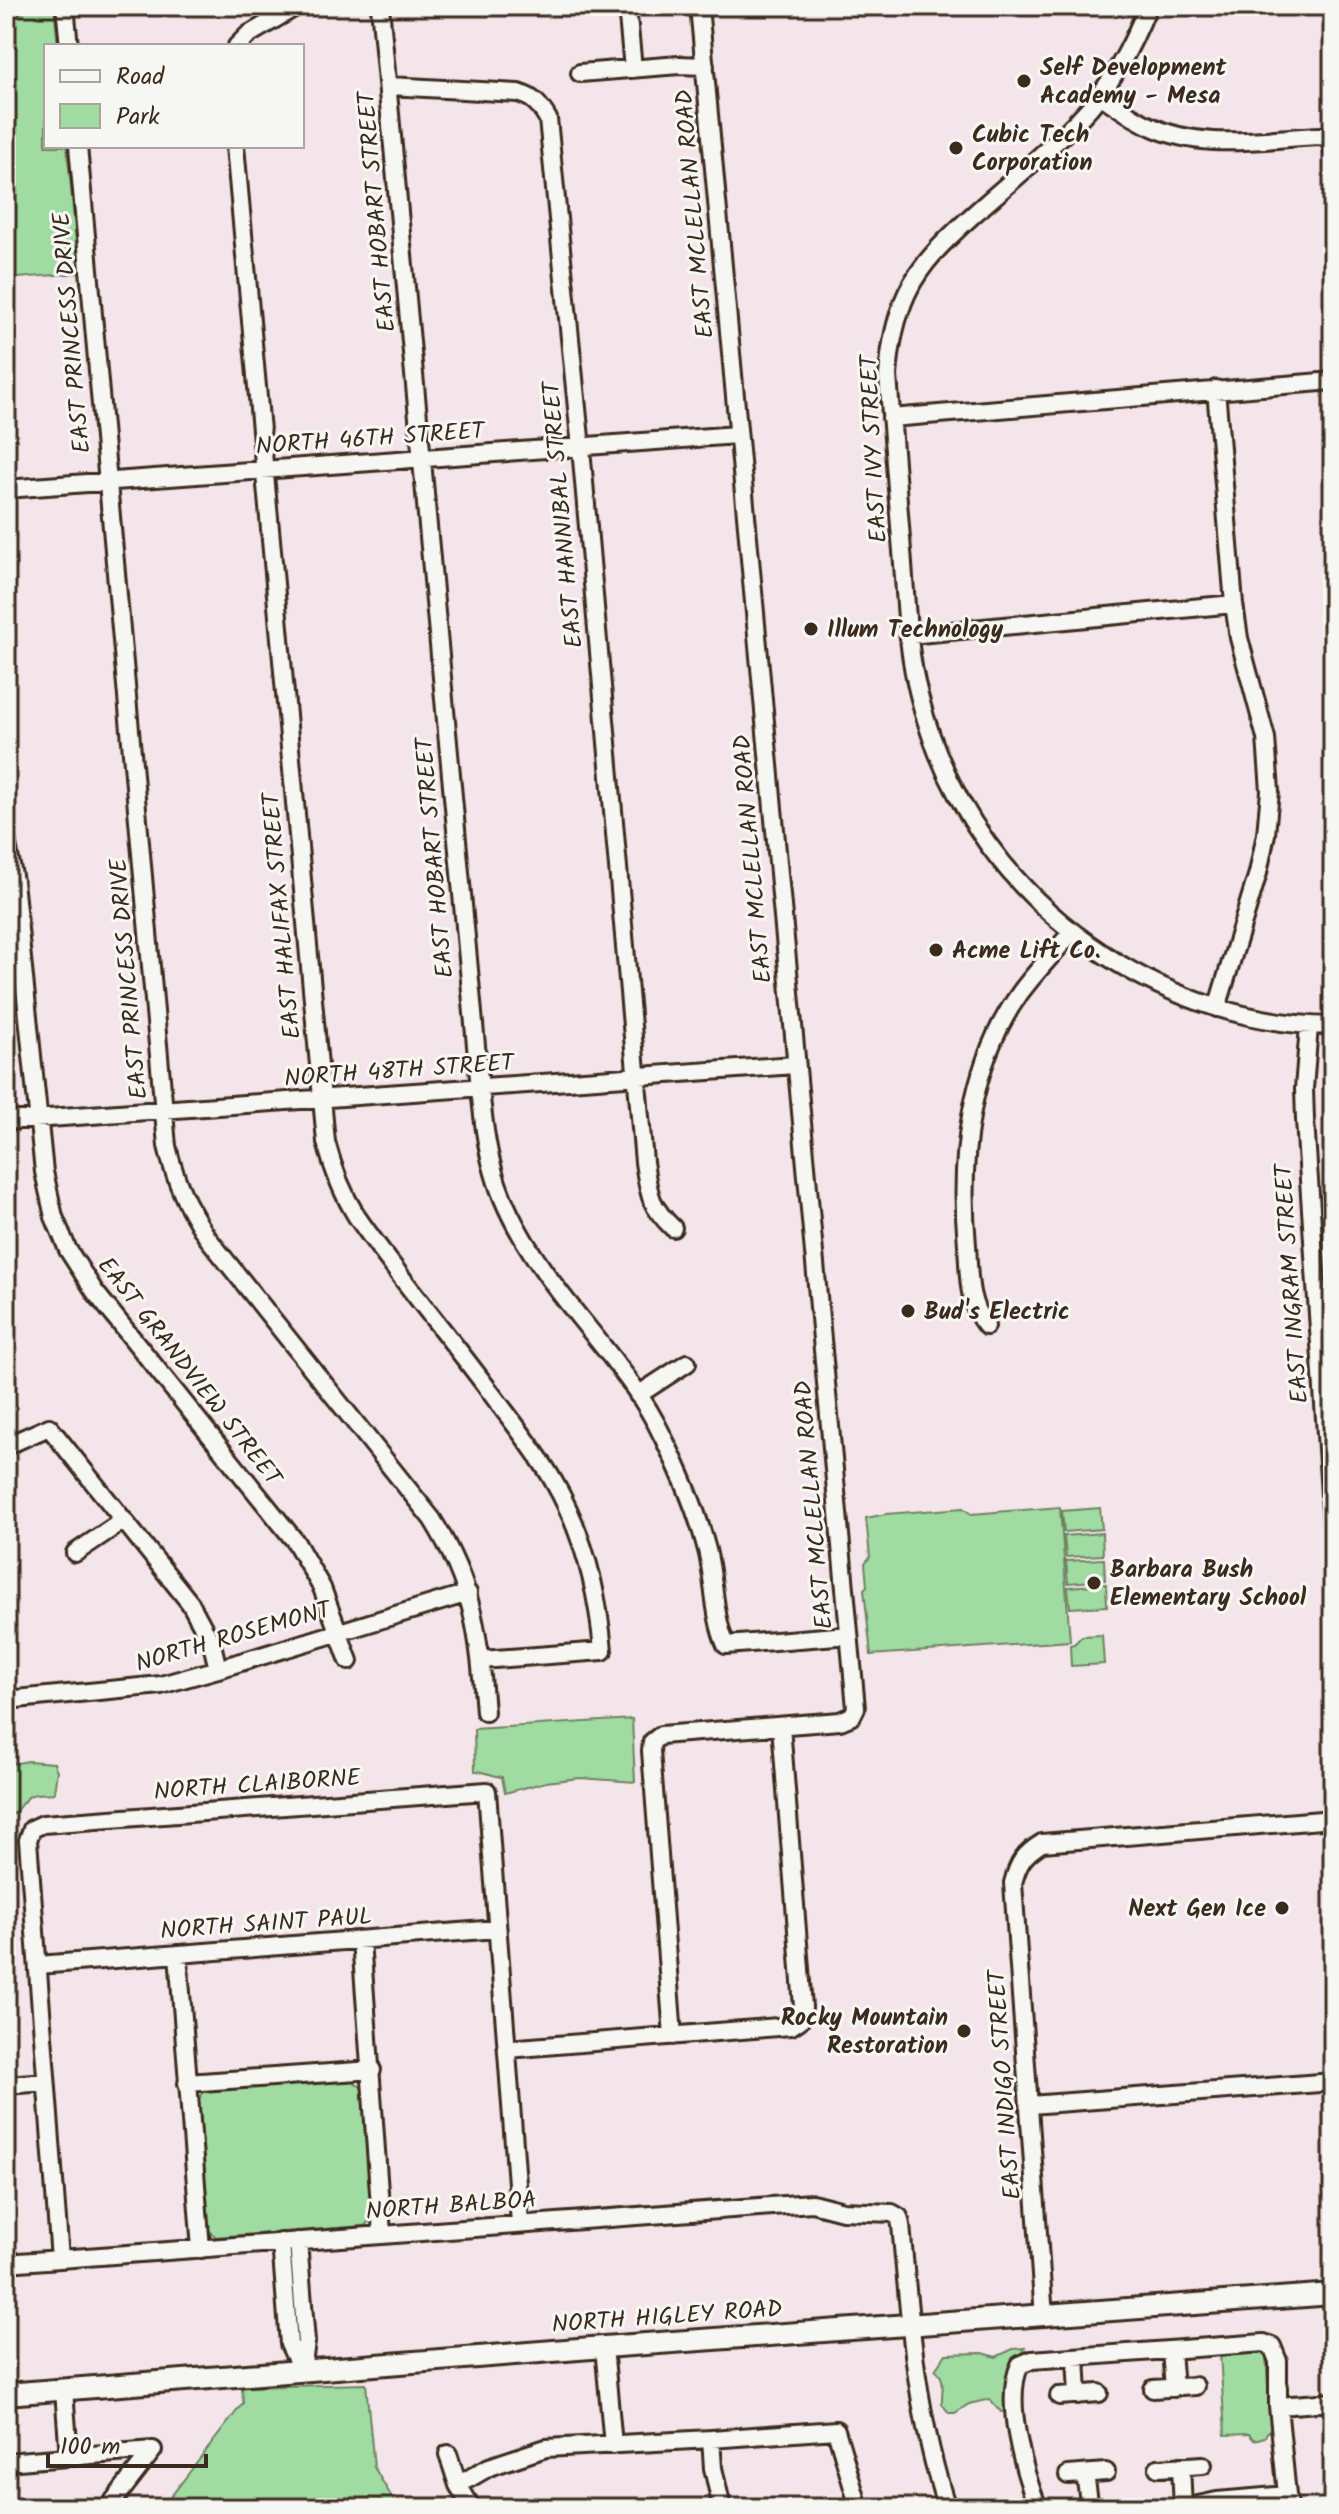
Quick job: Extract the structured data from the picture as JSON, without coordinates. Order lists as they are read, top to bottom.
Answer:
{
  "streets": {
    "main road": ["NORTH HIGLEY ROAD"],
    "street": [
      "EAST HOBART STREET",
      "EAST MCLELLAN ROAD",
      "EAST PRINCESS DRIVE",
      "NORTH 46TH STREET",
      "EAST IVY STREET",
      "EAST HANNIBAL STREET",
      "EAST HALIFAX STREET",
      "NORTH 48TH STREET",
      "EAST INGRAM STREET",
      "EAST GRANDVIEW STREET",
      "NORTH ROSEMONT",
      "NORTH CLAIBORNE",
      "NORTH SAINT PAUL",
      "EAST INDIGO STREET",
      "NORTH BALBOA"
    ]
  },
  "crossings": [
    ["EAST HOBART STREET", "EAST MCLELLAN ROAD"],
    ["EAST HOBART STREET", "NORTH 46TH STREET"],
    ["EAST HOBART STREET", "EAST HANNIBAL STREET"],
    ["EAST HOBART STREET", "NORTH 48TH STREET"],
    ["EAST MCLELLAN ROAD", "NORTH 46TH STREET"],
    ["EAST MCLELLAN ROAD", "NORTH 48TH STREET"],
    ["EAST PRINCESS DRIVE", "NORTH 46TH STREET"],
    ["EAST PRINCESS DRIVE", "EAST HALIFAX STREET"],
    ["EAST PRINCESS DRIVE", "NORTH 48TH STREET"],
    ["EAST PRINCESS DRIVE", "NORTH ROSEMONT"],
    ["NORTH 46TH STREET", "EAST HANNIBAL STREET"],
    ["NORTH 46TH STREET", "EAST HALIFAX STREET"],
    ["EAST HANNIBAL STREET", "NORTH 48TH STREET"],
    ["EAST HALIFAX STREET", "NORTH 48TH STREET"],
    ["NORTH 48TH STREET", "EAST GRANDVIEW STREET"],
    ["EAST GRANDVIEW STREET", "NORTH ROSEMONT"],
    ["NORTH CLAIBORNE", "NORTH SAINT PAUL"],
    ["EAST INDIGO STREET", "NORTH HIGLEY ROAD"],
    ["NORTH BALBOA", "NORTH HIGLEY ROAD"]
  ],
  "places": [
    "Self Development Academy - Mesa",
    "Cubic Tech Corporation",
    "Illum Technology",
    "Acme Lift Co.",
    "Bud's Electric",
    "Barbara Bush Elementary School",
    "Next Gen Ice",
    "Rocky Mountain Restoration"
  ],
  "legend": ["Road", "Park"],
  "scale_bar": "100 m"
}
